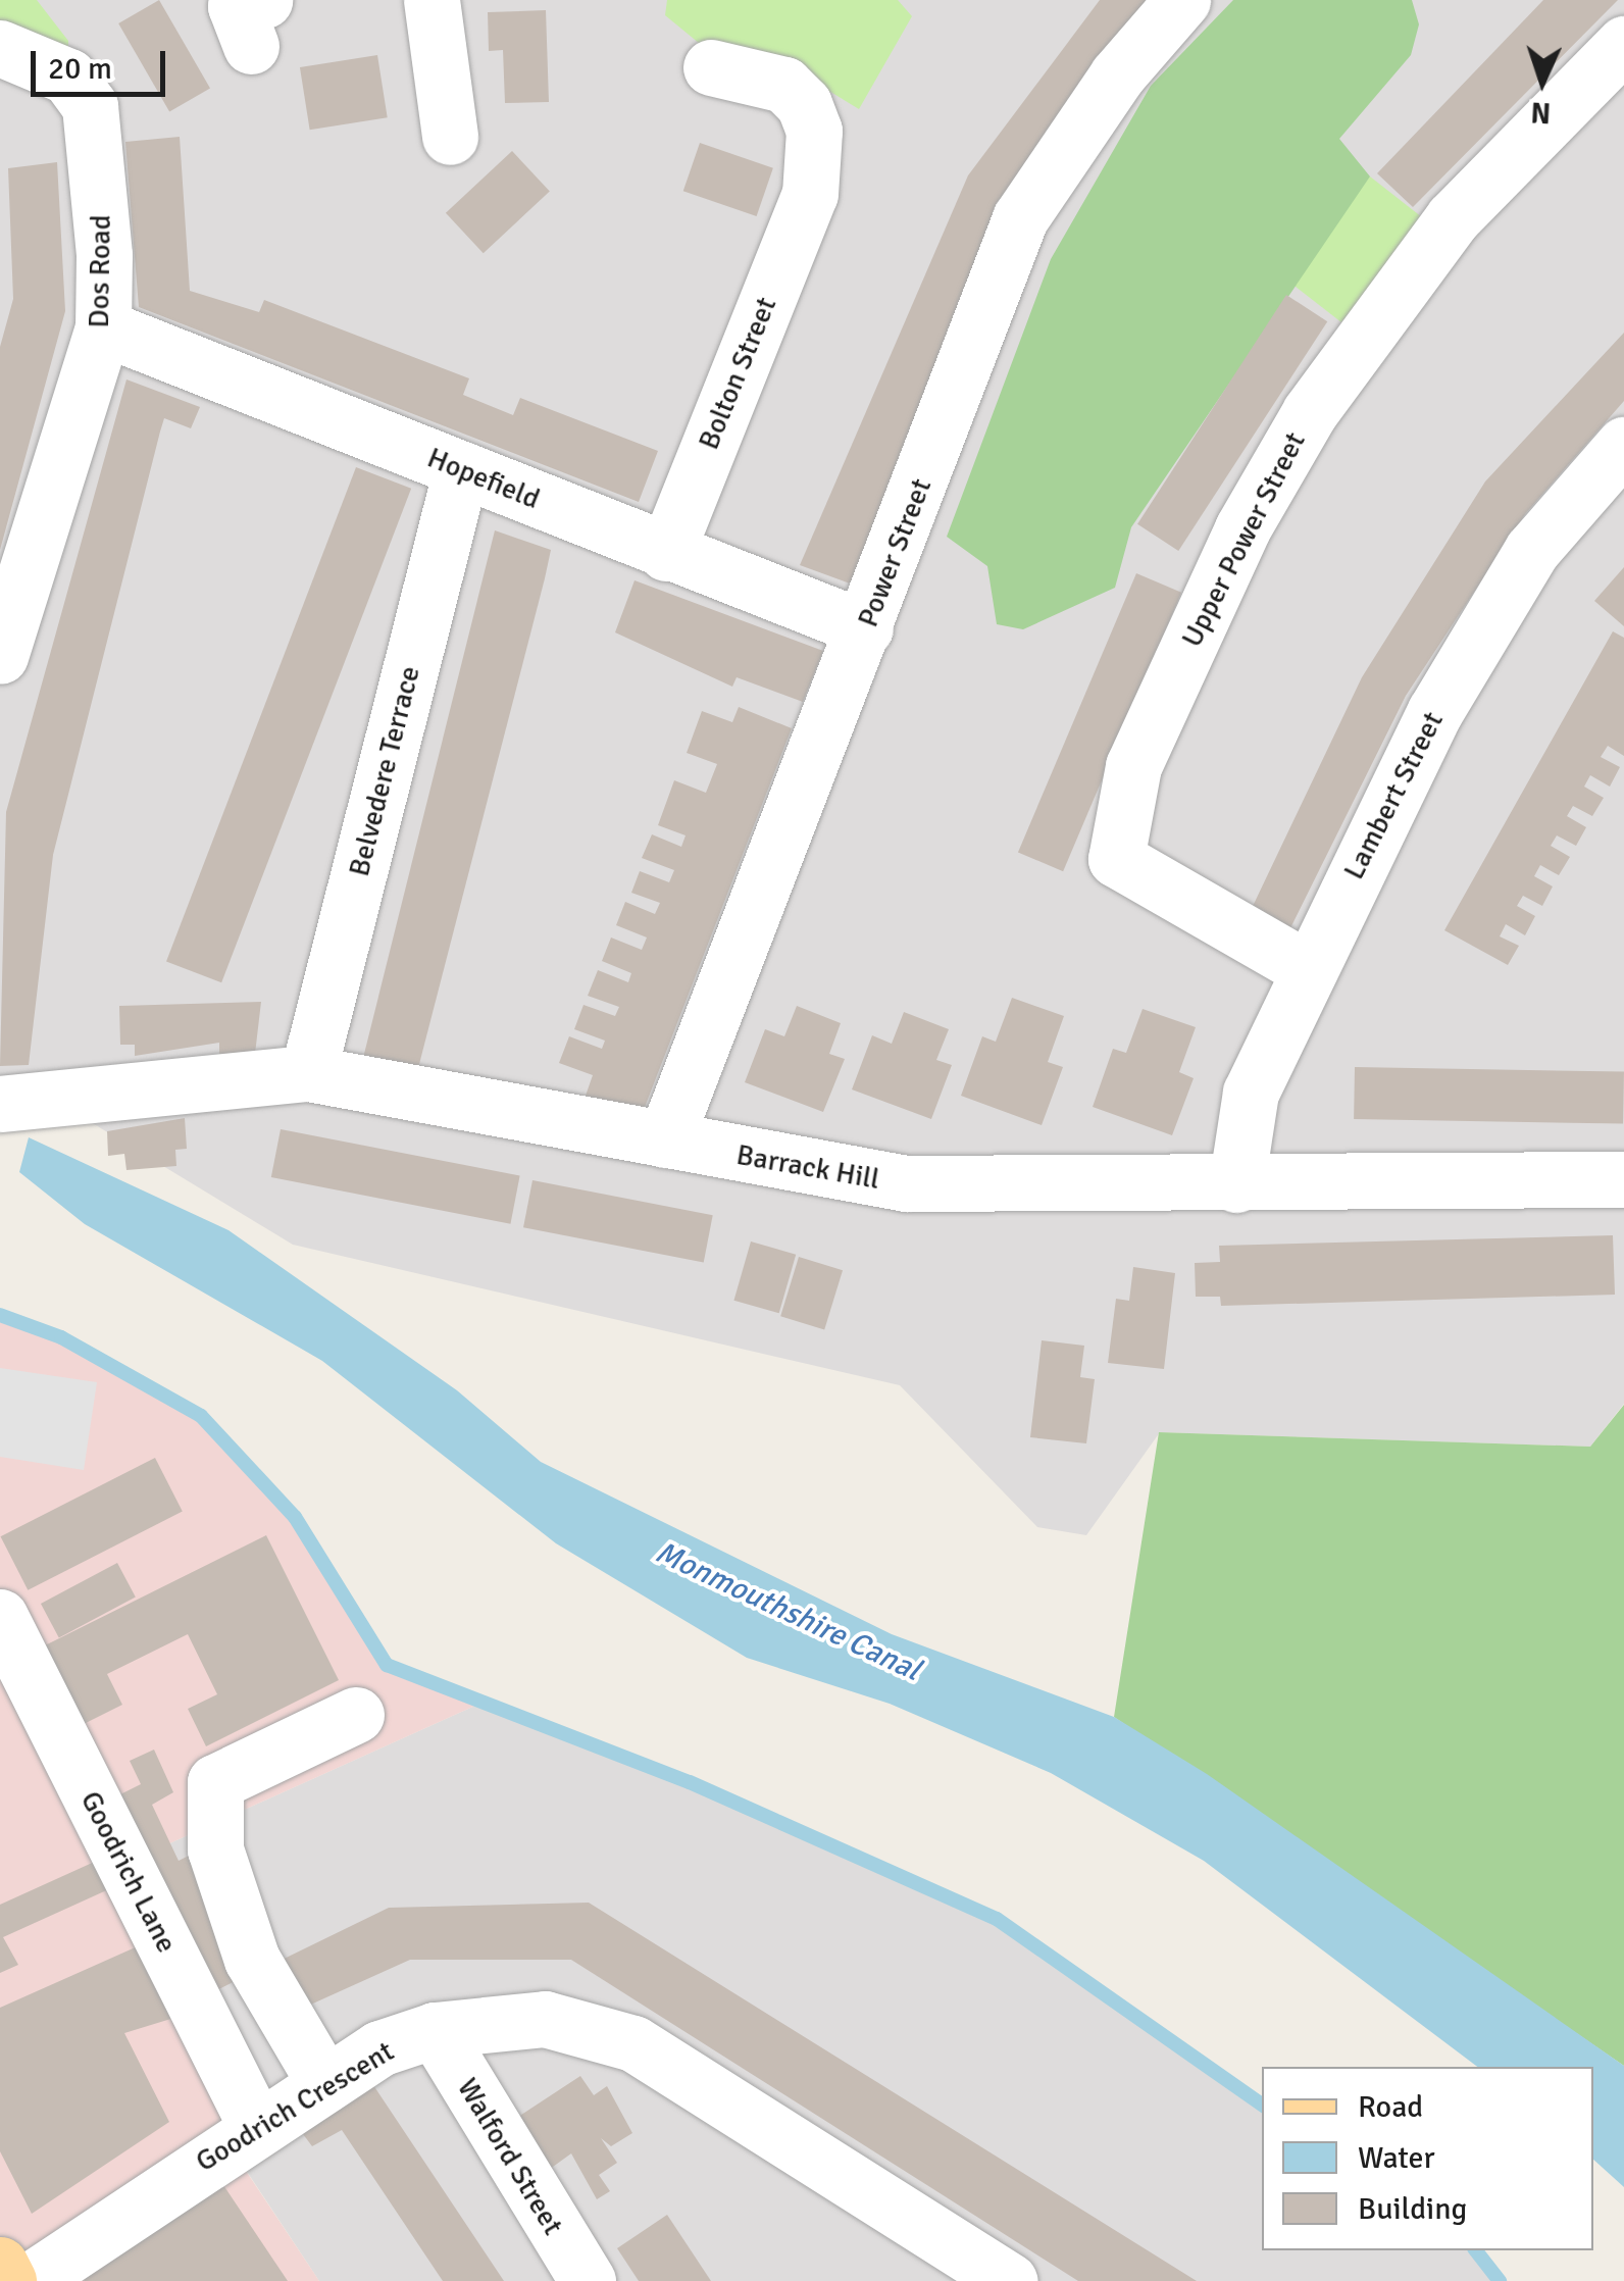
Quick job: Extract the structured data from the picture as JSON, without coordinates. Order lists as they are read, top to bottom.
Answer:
{
  "streets": {
    "street": [
      "Dos Road",
      "Bolton Street",
      "Hopefield",
      "Upper Power Street",
      "Power Street",
      "Belvedere Terrace",
      "Lambert Street",
      "Barrack Hill",
      "Goodrich Lane",
      "Goodrich Crescent",
      "Walford Street"
    ]
  },
  "crossings": [
    ["Dos Road", "Hopefield"],
    ["Bolton Street", "Hopefield"],
    ["Hopefield", "Power Street"],
    ["Hopefield", "Belvedere Terrace"],
    ["Upper Power Street", "Lambert Street"],
    ["Power Street", "Barrack Hill"],
    ["Belvedere Terrace", "Barrack Hill"],
    ["Lambert Street", "Barrack Hill"],
    ["Goodrich Lane", "Goodrich Crescent"],
    ["Goodrich Crescent", "Walford Street"]
  ],
  "water": ["Monmouthshire Canal"],
  "legend": ["Road", "Water", "Building"],
  "scale_bar": "20 m",
  "north": "bottom"
}
